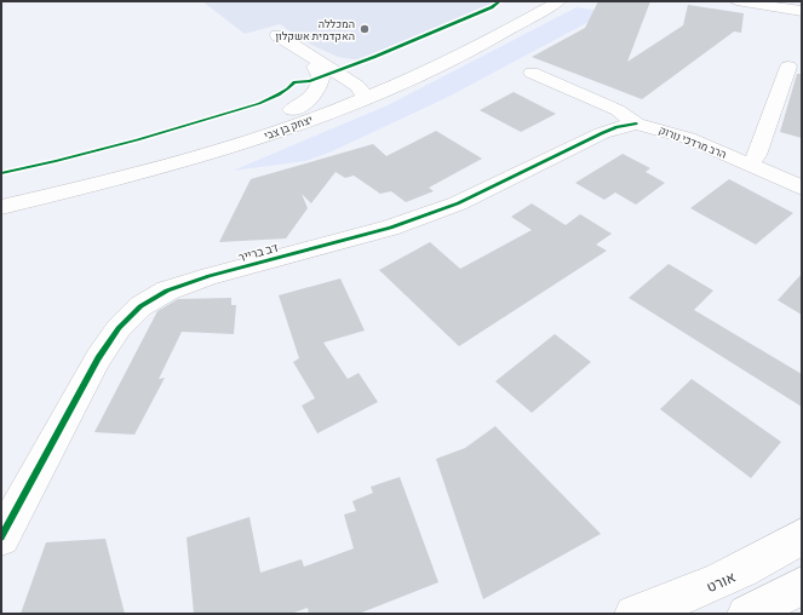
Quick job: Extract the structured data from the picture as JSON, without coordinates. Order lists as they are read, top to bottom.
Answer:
{
  "streets": {
    "street": [
      "יצחק בן צבי",
      "הרב מרדכי נורוק",
      "דב ברייר",
      "אורט"
    ]
  },
  "crossings": [
    ["הרב מרדכי נורוק", "דב ברייר"]
  ],
  "places": ["המכללה האקדמית אשקלון"]
}
